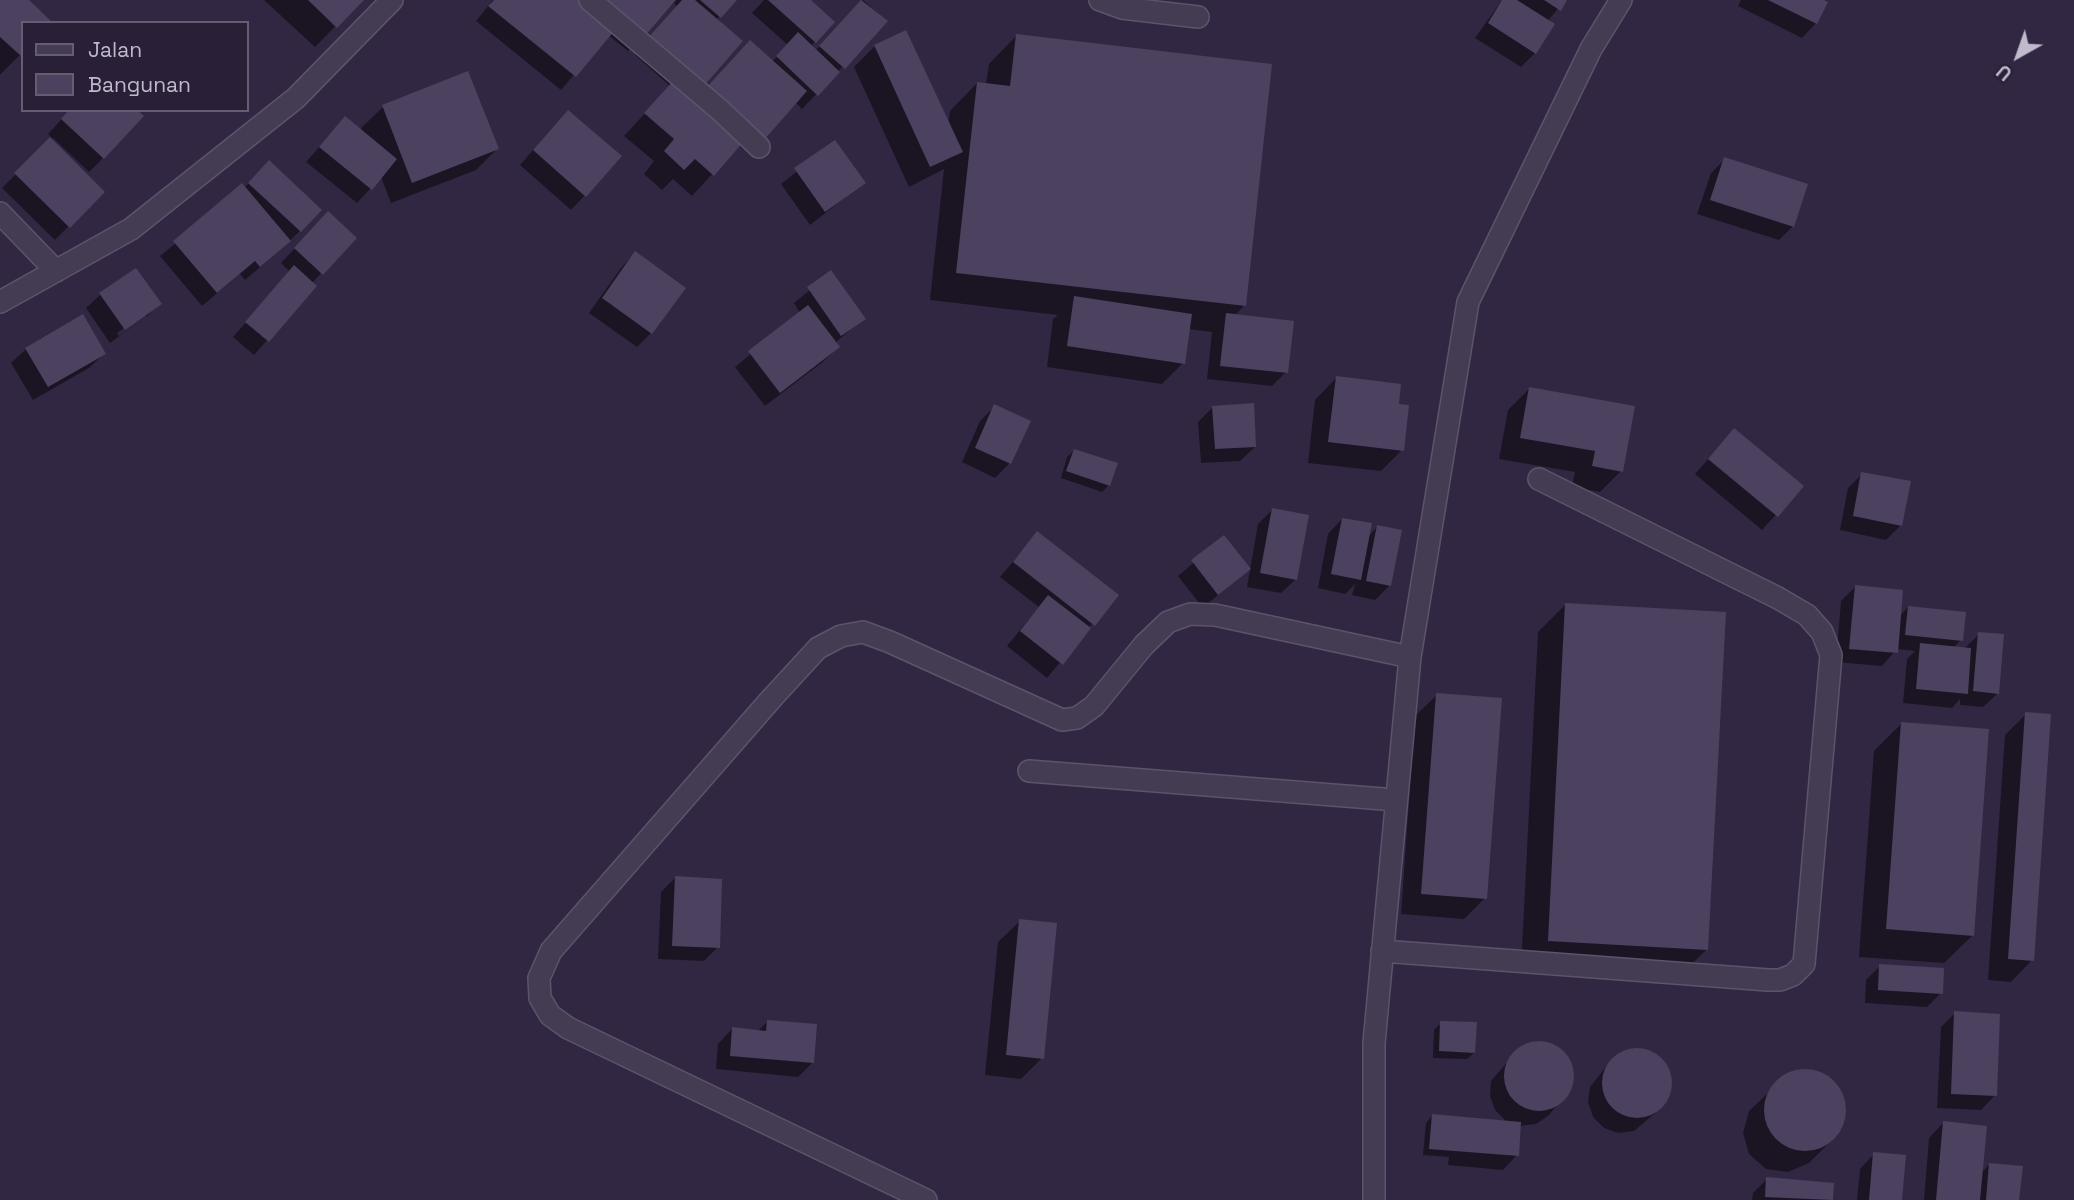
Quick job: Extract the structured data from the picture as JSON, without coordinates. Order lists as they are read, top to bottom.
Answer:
{
  "legend": ["Jalan", "Bangunan"],
  "north": "bottom left"
}
